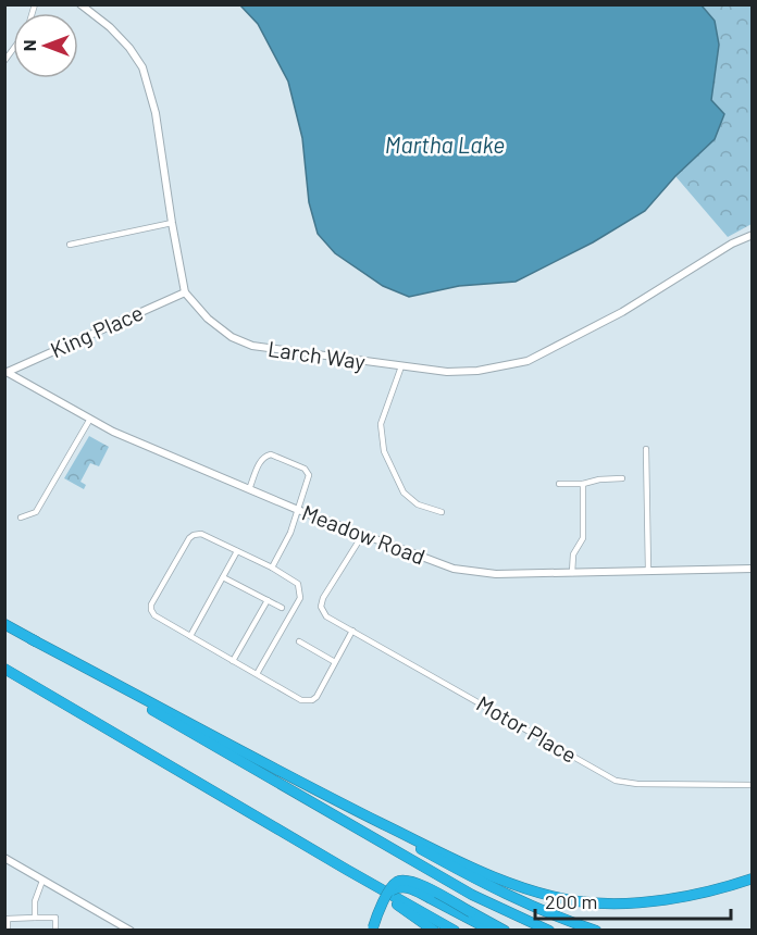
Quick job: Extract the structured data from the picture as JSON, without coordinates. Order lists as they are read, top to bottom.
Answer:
{
  "streets": {
    "street": [
      "King Place",
      "Larch Way",
      "Meadow Road",
      "Motor Place"
    ]
  },
  "crossings": [
    ["King Place", "Larch Way"],
    ["King Place", "Meadow Road"],
    ["Meadow Road", "Motor Place"]
  ],
  "water": ["Martha Lake"],
  "scale_bar": "200 m",
  "north": "left"
}
